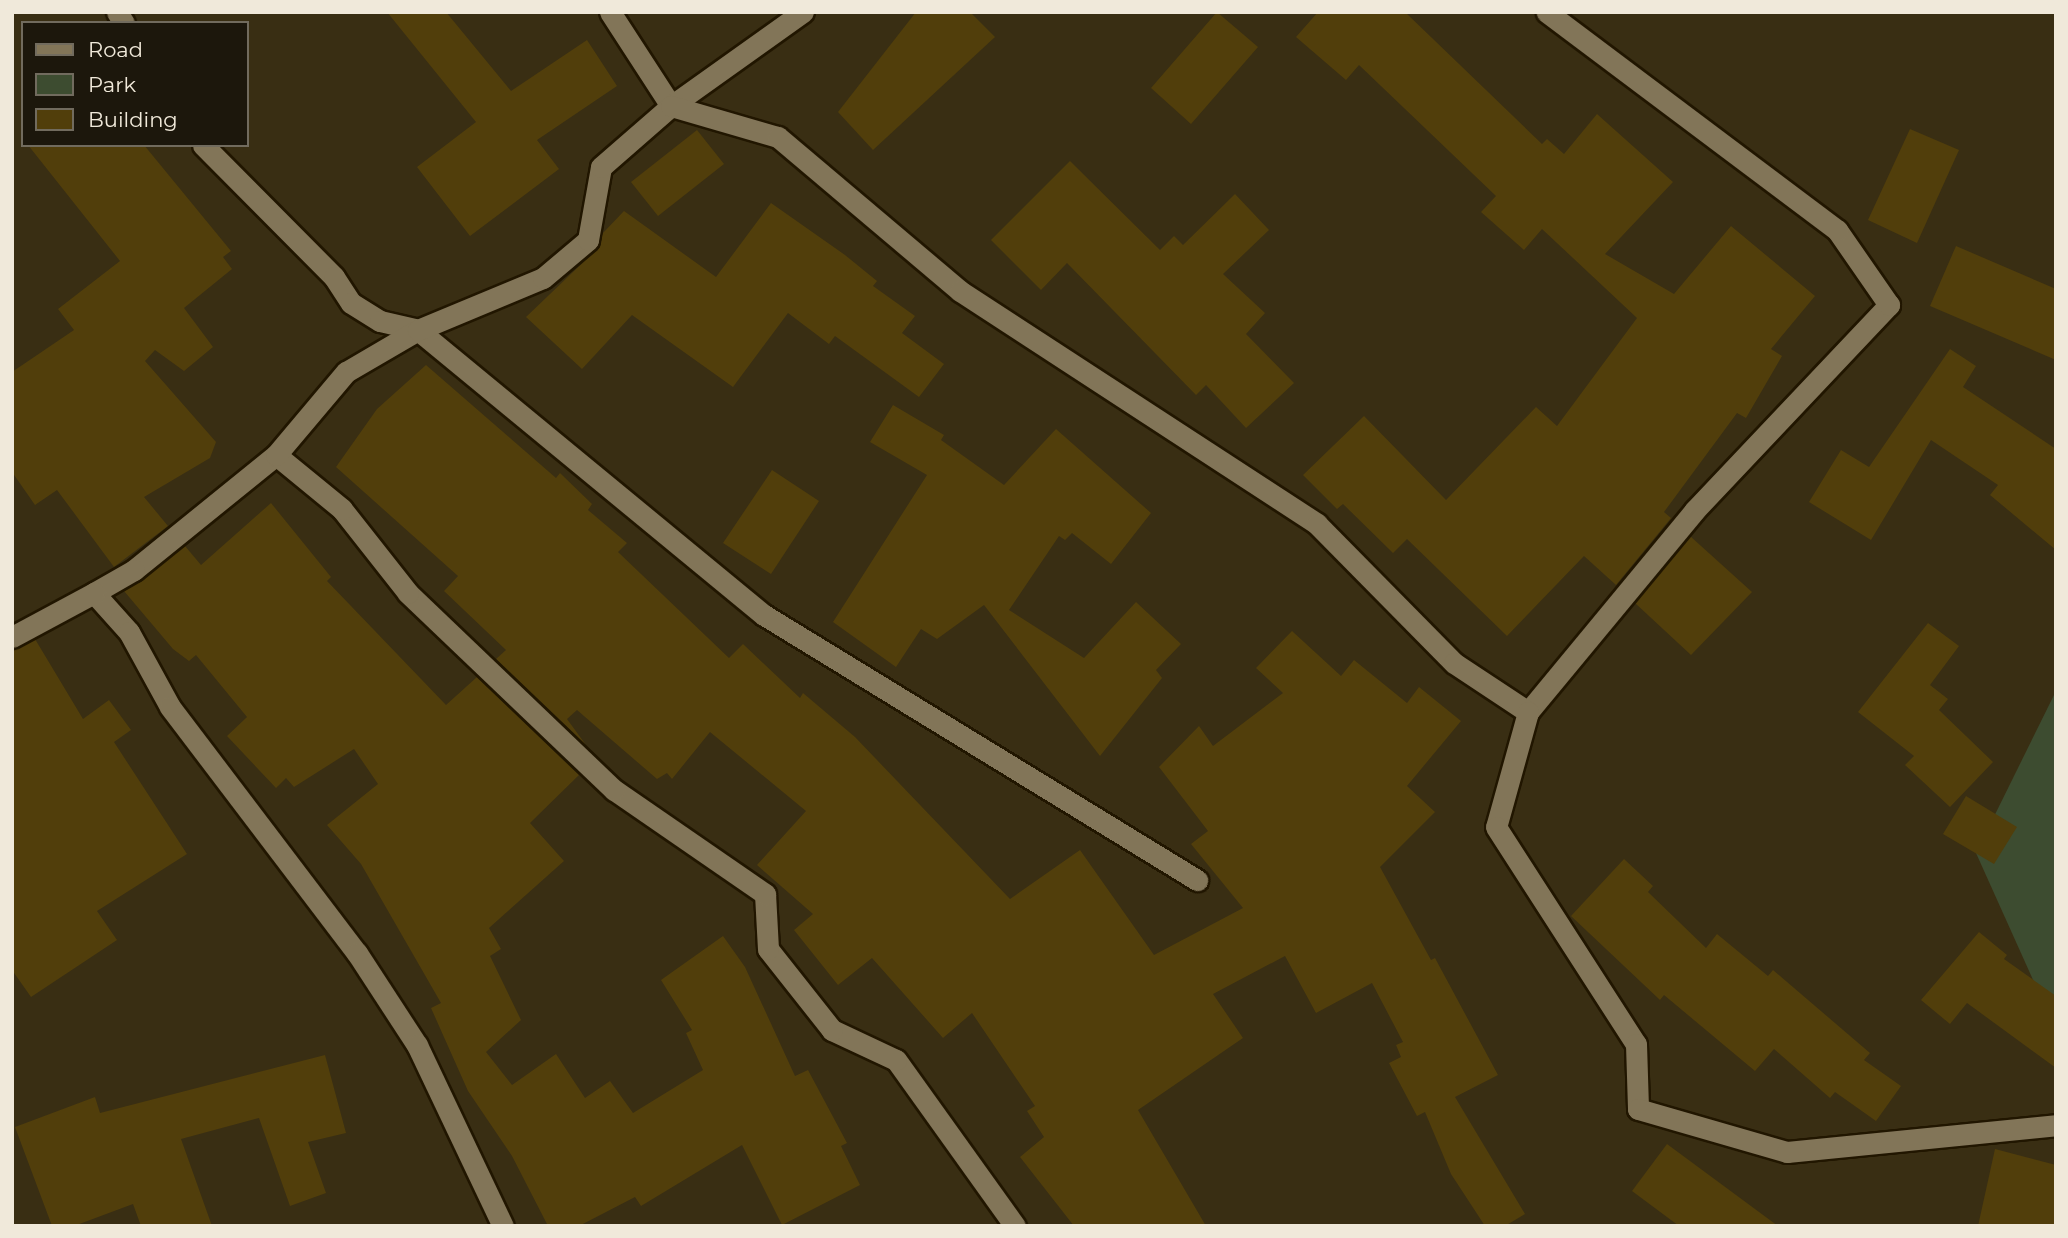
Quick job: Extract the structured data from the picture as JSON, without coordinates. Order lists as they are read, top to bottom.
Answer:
{
  "legend": ["Road", "Park", "Building"]
}
